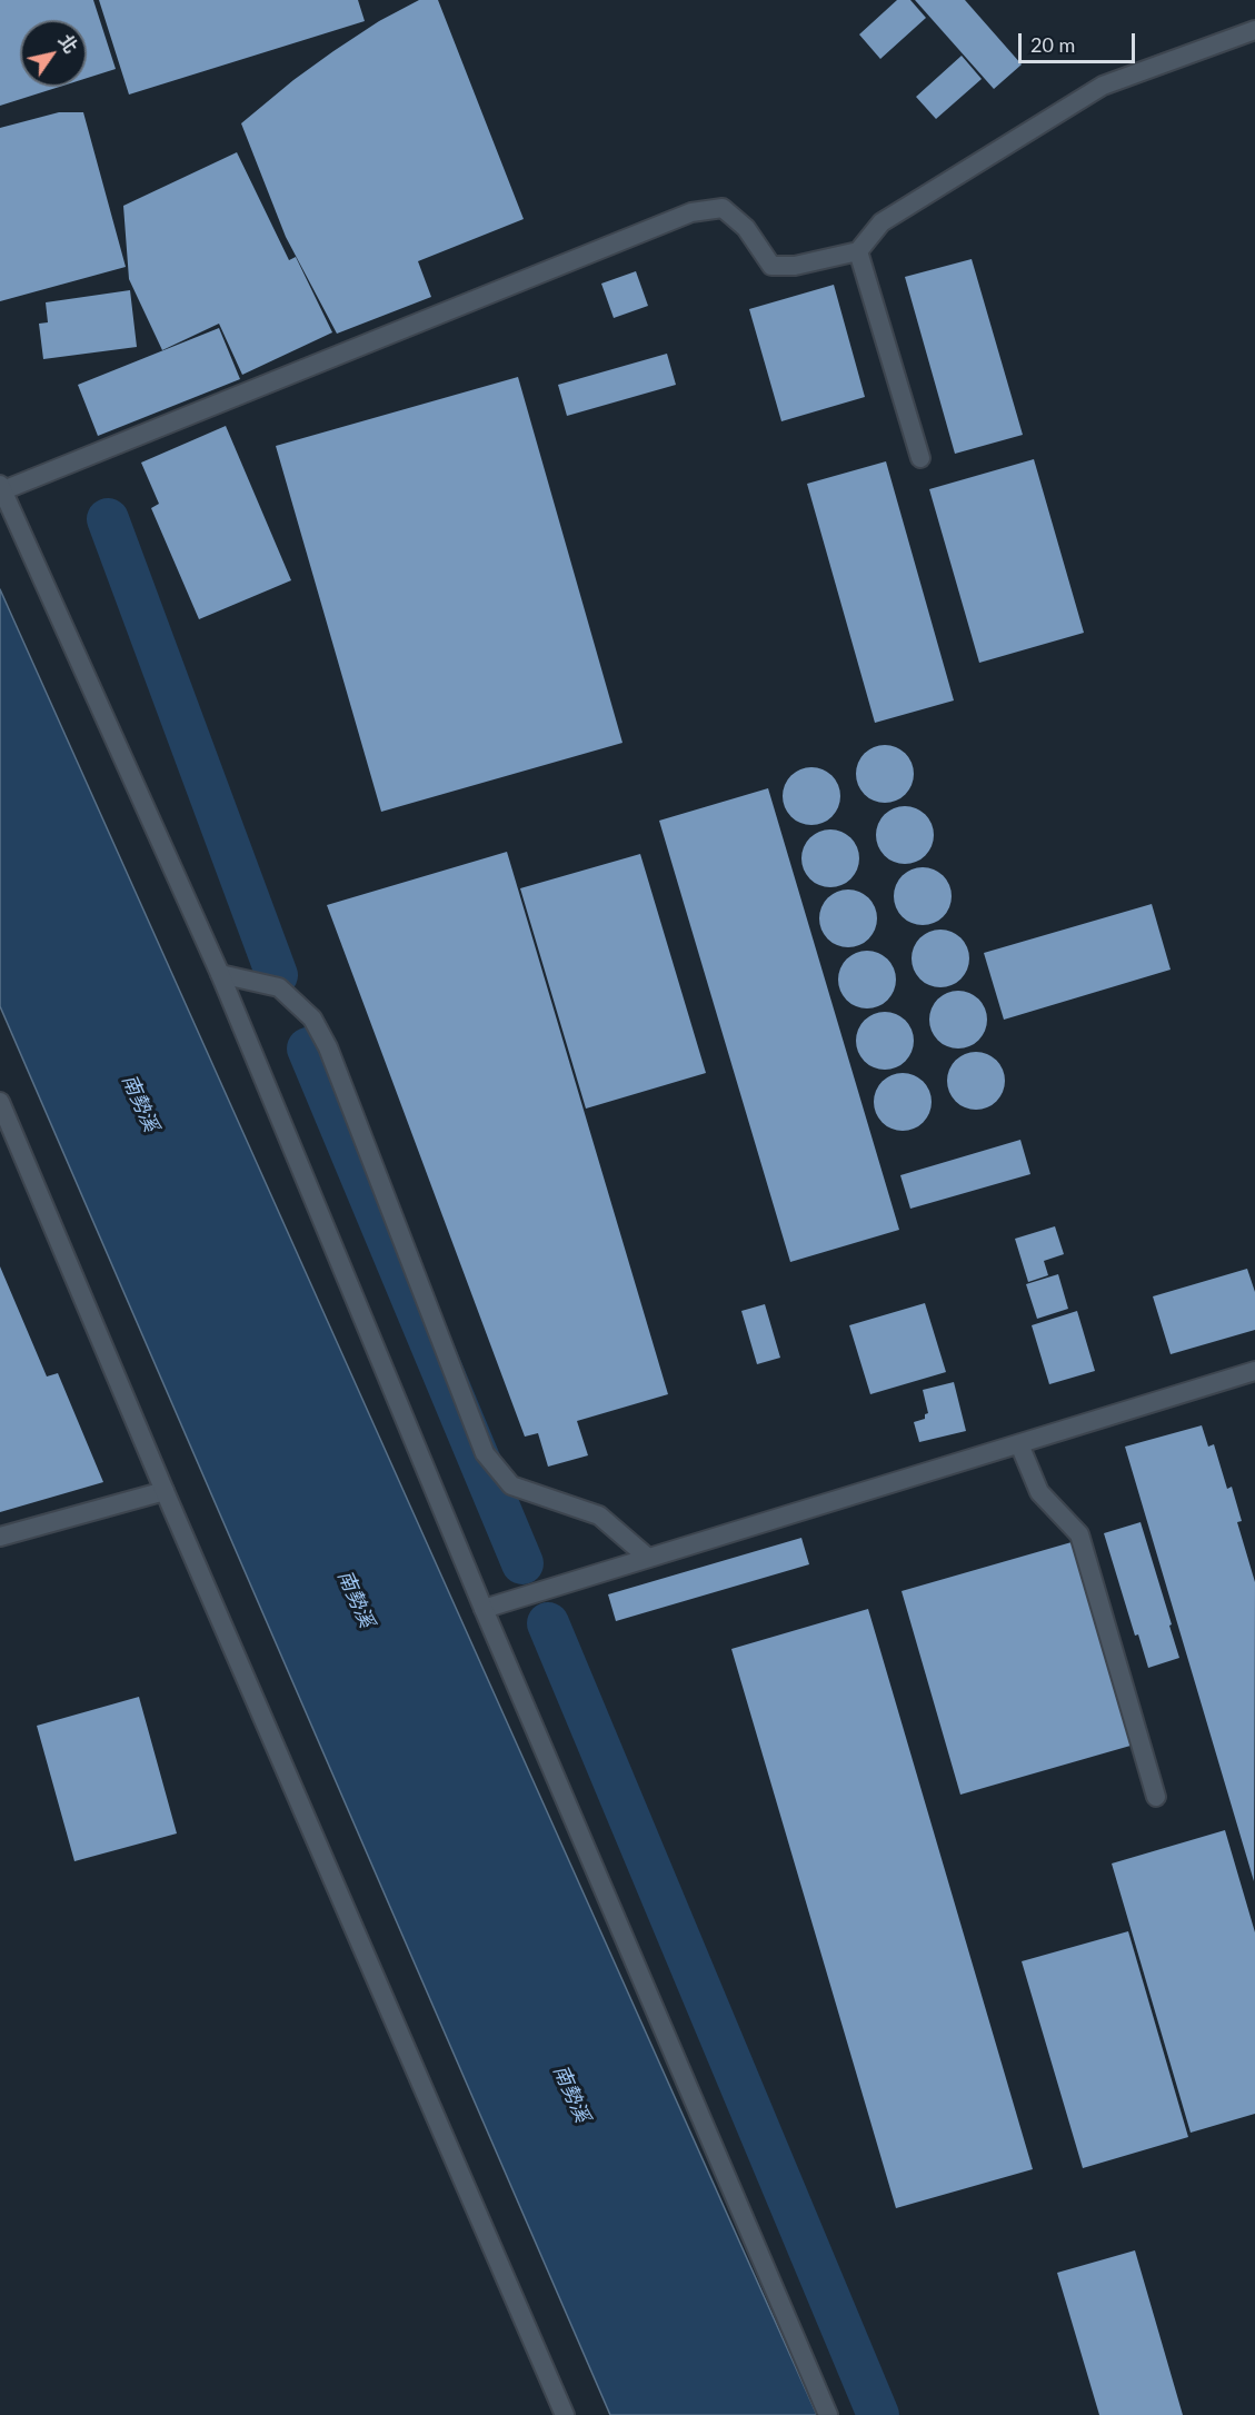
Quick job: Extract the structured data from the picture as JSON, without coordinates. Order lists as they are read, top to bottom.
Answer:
{
  "water": ["南勢溪"],
  "scale_bar": "20 m",
  "north": "top right"
}
